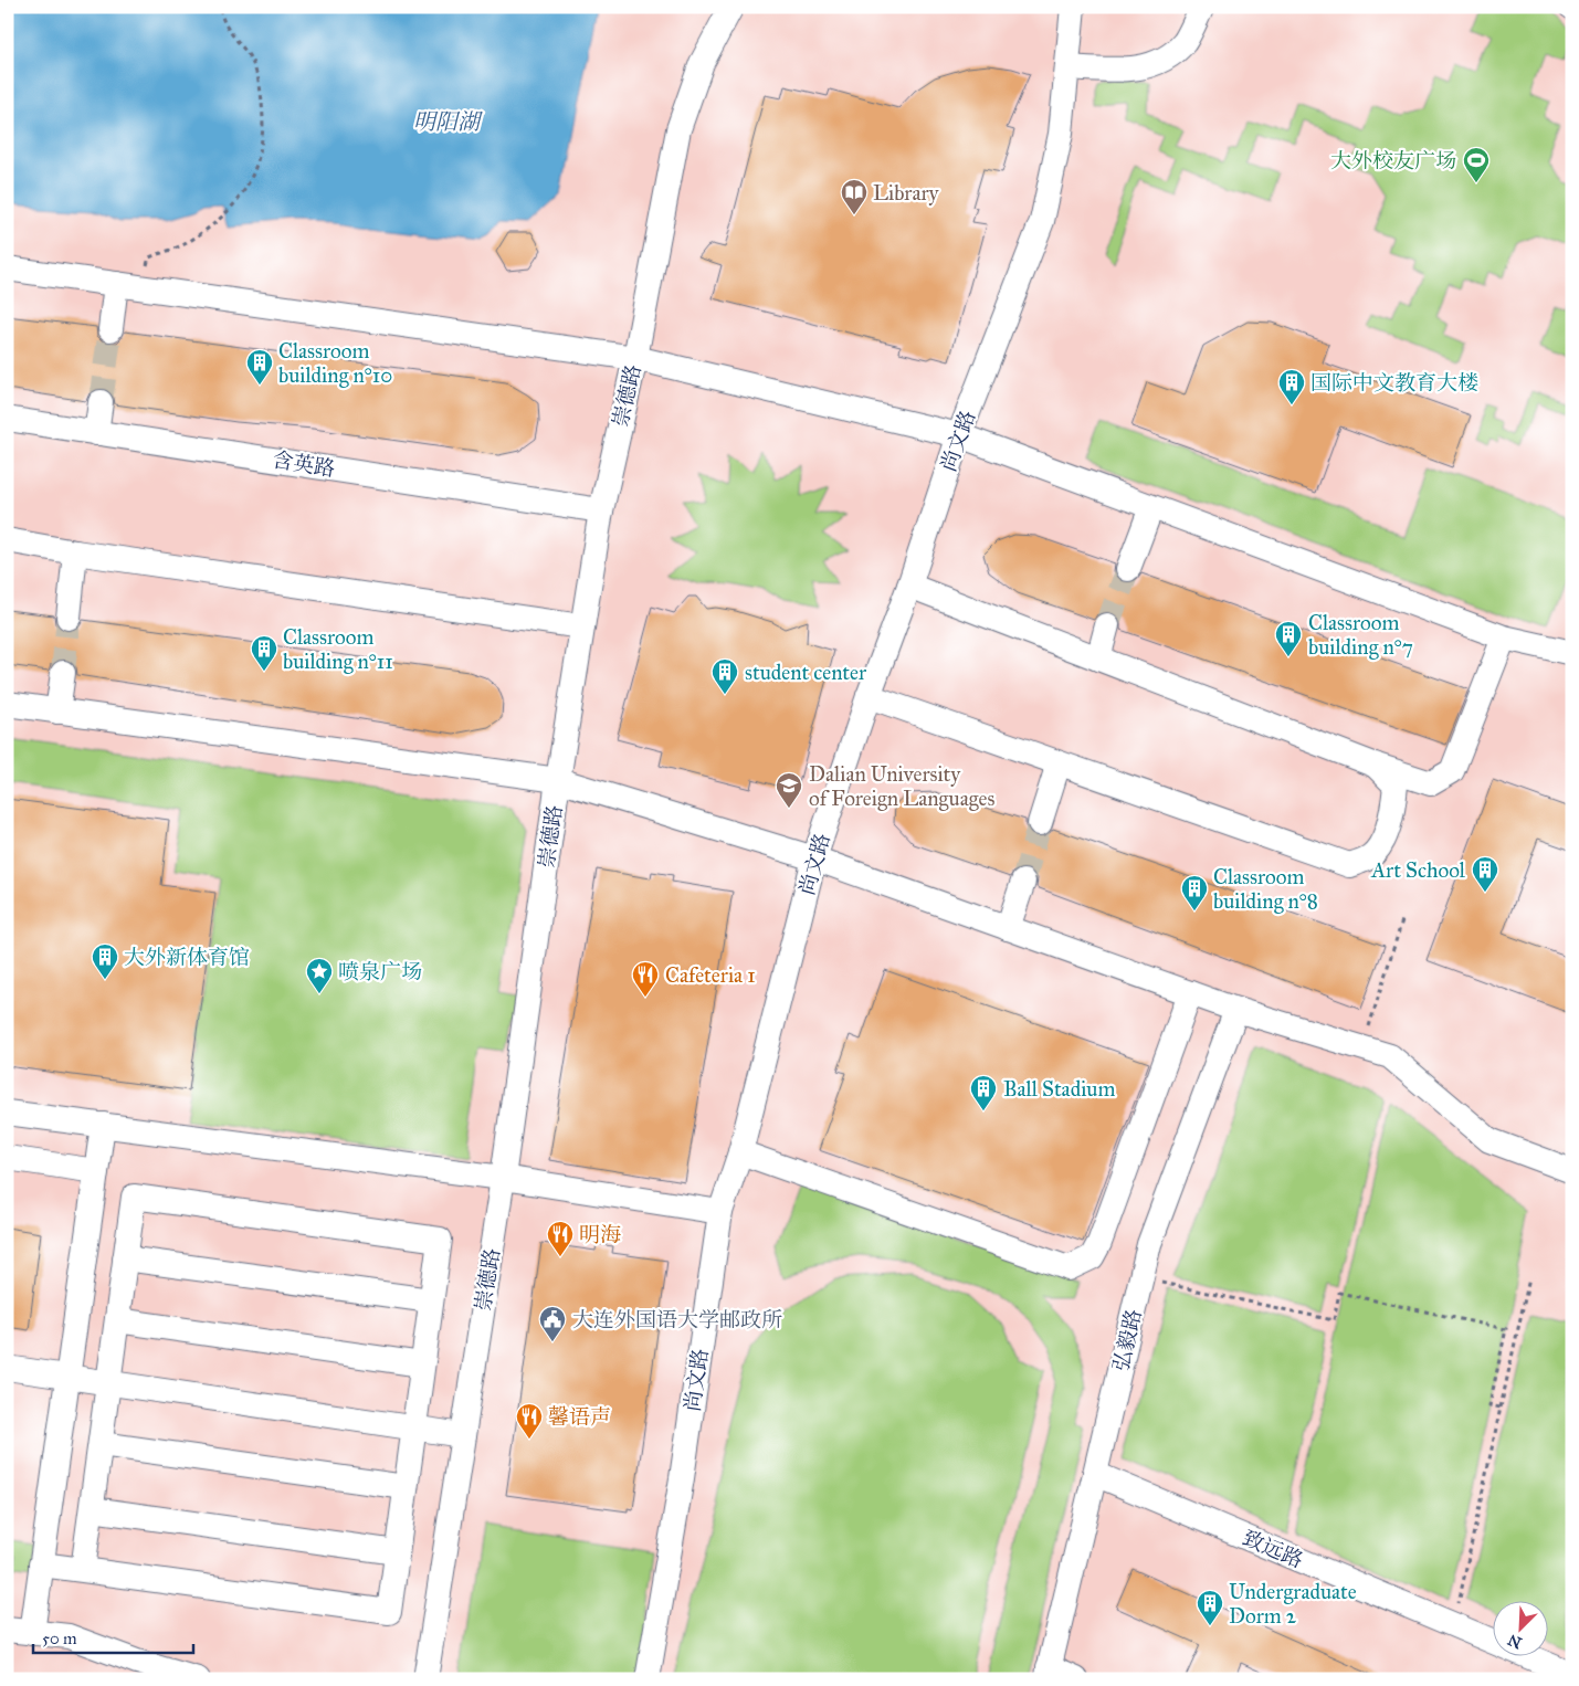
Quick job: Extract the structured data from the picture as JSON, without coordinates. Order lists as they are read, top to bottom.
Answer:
{
  "streets": {
    "street": [
      "崇德路",
      "尚文路",
      "含英路",
      "弘毅路",
      "致远路"
    ]
  },
  "crossings": [
    ["崇德路", "含英路"],
    ["弘毅路", "致远路"]
  ],
  "water": ["明阳湖"],
  "places": {
    "sports": ["大外校友广场"],
    "library": ["Library"],
    "building": [
      "Classroom building n°10",
      "国际中文教育大楼",
      "Classroom building n°7",
      "Classroom building n°11",
      "student center",
      "Art School",
      "Classroom building n°8",
      "大外新体育馆",
      "Ball Stadium",
      "Undergraduate Dorm 2"
    ],
    "school or university": ["Dalian University of Foreign Languages"],
    "place": ["喷泉广场"],
    "restaurant": ["Cafeteria 1", "明海", "馨语声"],
    "public building": ["大连外国语大学邮政所"]
  },
  "scale_bar": "50 m",
  "north": "bottom left"
}
